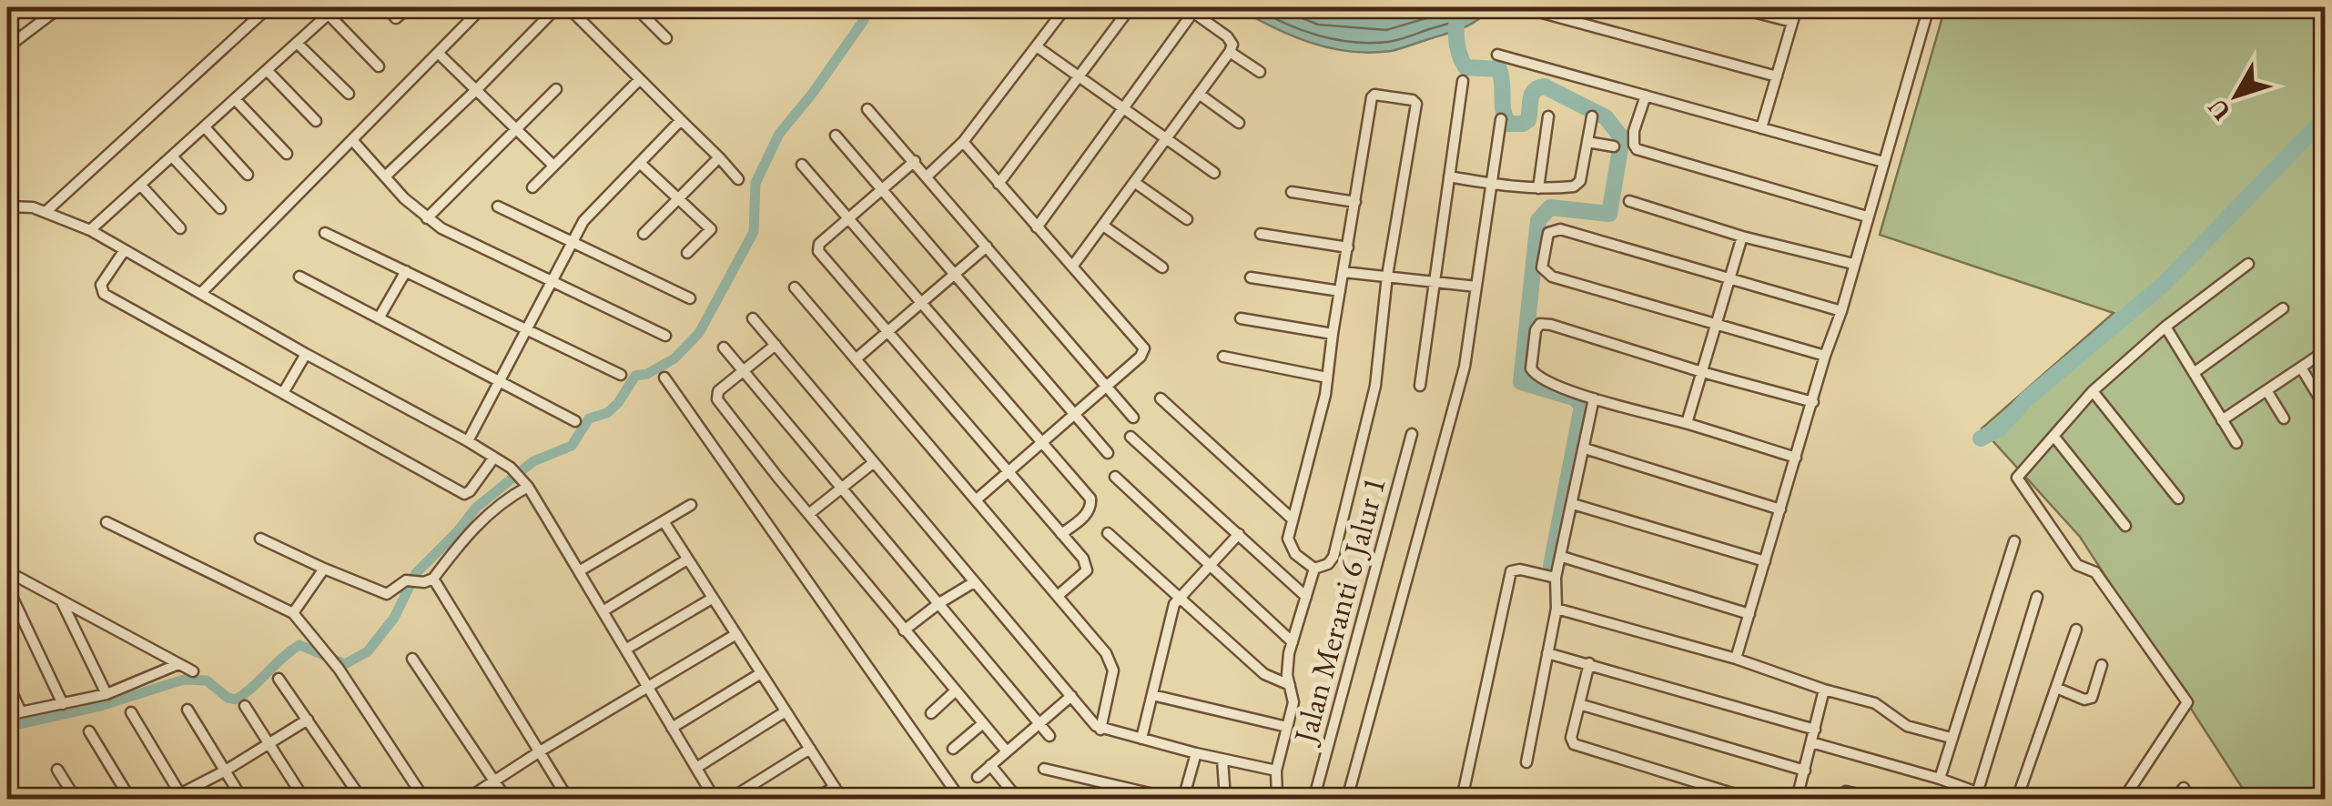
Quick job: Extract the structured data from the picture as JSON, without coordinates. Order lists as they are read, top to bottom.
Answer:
{
  "streets": {
    "street": ["Jalan Meranti 6 Jalur 1"]
  },
  "north": "bottom left"
}
